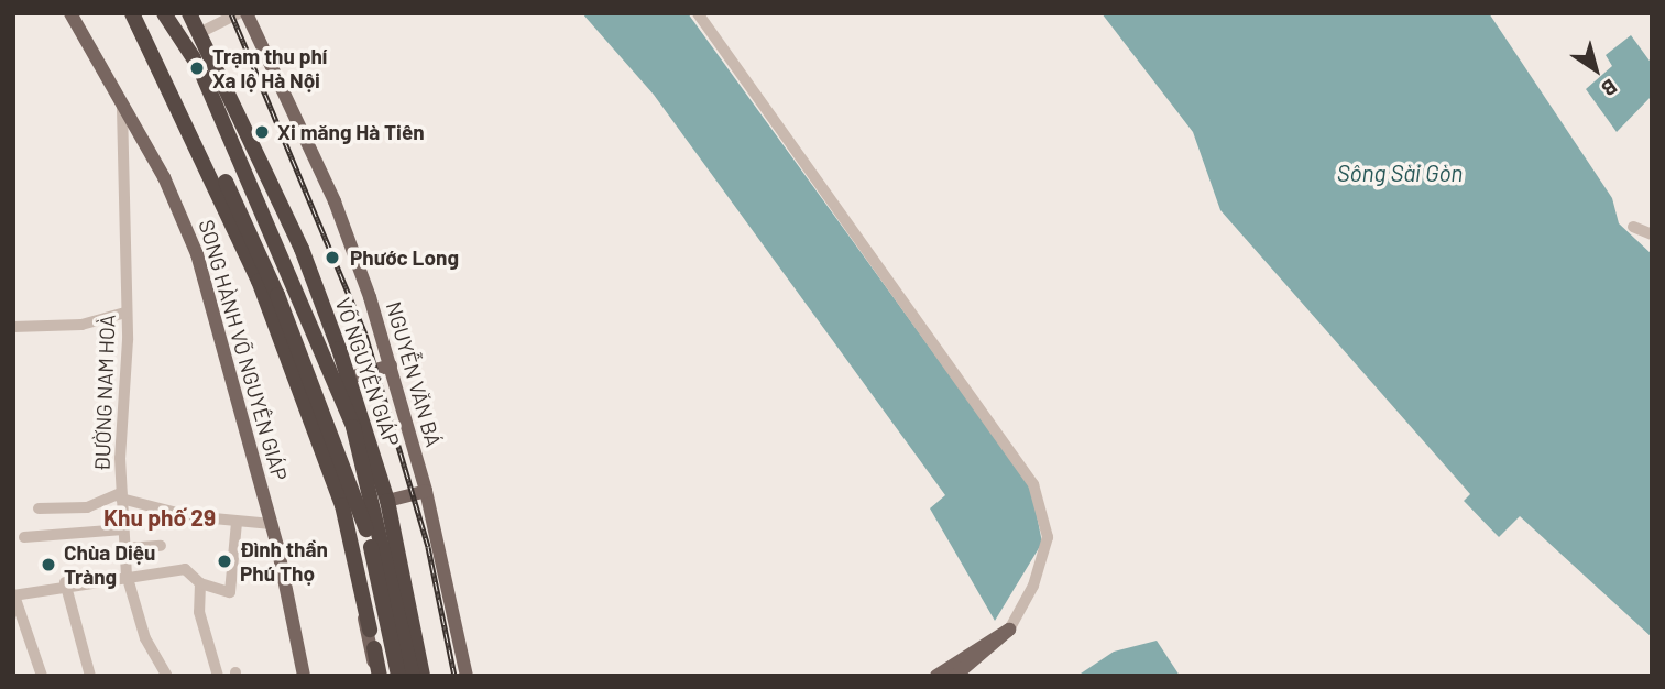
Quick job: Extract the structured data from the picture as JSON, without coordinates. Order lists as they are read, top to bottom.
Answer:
{
  "streets": {
    "highway": ["VÕ NGUYÊN GIÁP"],
    "main road": ["SONG HÀNH VÕ NGUYÊN GIÁP", "NGUYỄN VĂN BÁ"],
    "street": ["ĐƯỜNG NAM HOÀ"]
  },
  "crossings": [
    ["SONG HÀNH VÕ NGUYÊN GIÁP", "ĐƯỜNG NAM HOÀ"]
  ],
  "districts": ["Khu phố 29"],
  "water": ["Sông Sài Gòn"],
  "places": [
    "Trạm thu phí Xa lộ Hà Nội",
    "Xi măng Hà Tiên",
    "Phước Long",
    "Đình thần Phú Thọ",
    "Chùa Diệu Tràng"
  ],
  "north": "bottom right"
}
